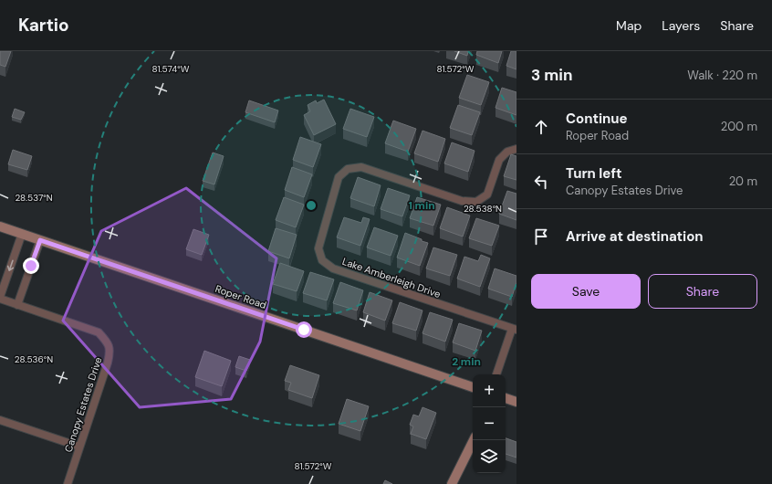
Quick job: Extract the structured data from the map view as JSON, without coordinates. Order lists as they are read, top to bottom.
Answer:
{
  "streets": {
    "street": ["Lake Amberleigh Drive", "Roper Road", "Canopy Estates Drive"]
  },
  "crossings": [
    ["Roper Road", "Canopy Estates Drive"]
  ],
  "page": {
    "header": "Kartio",
    "nav": ["Map", "Layers", "Share"],
    "heading": ["3 min", "Walk · 220 m"],
    "list": [
      ["Continue", "Roper Road", "200 m"],
      ["Turn left", "Canopy Estates Drive", "20 m"],
      "Arrive at destination"
    ],
    "buttons": ["Save", "Share"],
    "map_buttons": ["+", "−"]
  },
  "coordinates": [
    "81.574°W",
    "81.572°W",
    "28.537°N",
    "28.538°N",
    "28.536°N"
  ],
  "rings": ["1 min", "2 min"]
}
